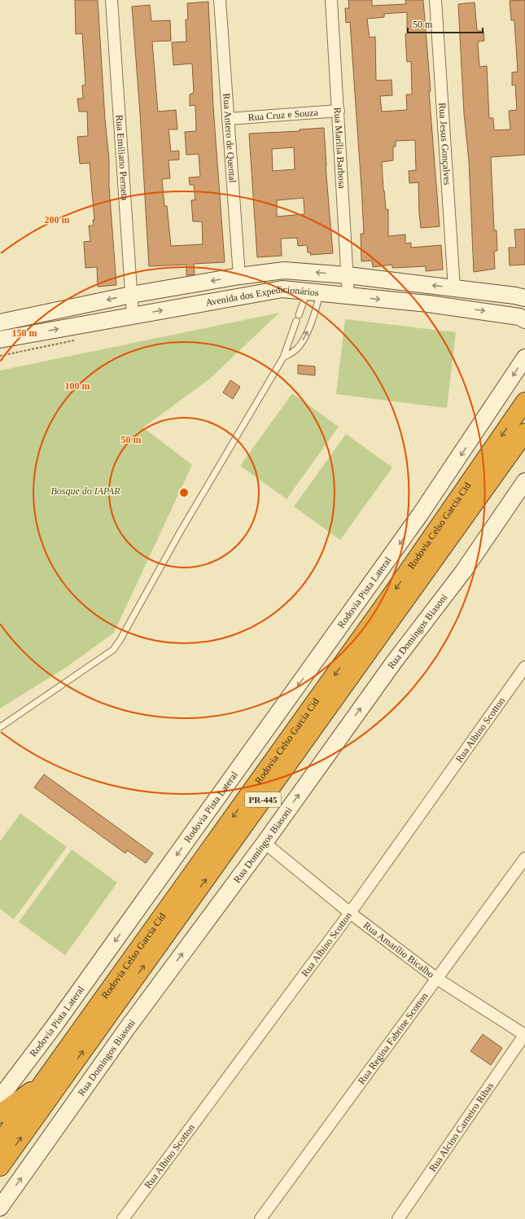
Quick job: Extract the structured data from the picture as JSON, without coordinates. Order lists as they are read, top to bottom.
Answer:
{
  "streets": {
    "highway": ["Rodovia Celso Garcia Cid", "PR-445"],
    "main road": ["Avenida dos Expedicionários", "Rodovia Pista Lateral", "Rua Domingos Biasoni"],
    "street": [
      "Rua Cruz e Souza",
      "Rua Antero de Quental",
      "Rua Jesus Gonçalves",
      "Rua Marília Barbosa",
      "Rua Emiliano Perneta",
      "Rua Albino Scotton",
      "Rua Amarílio Bicalho",
      "Rua Regina Fabrine Scotton",
      "Rua Alcino Carneiro Ribas"
    ]
  },
  "crossings": [
    ["Rua Cruz e Souza", "Rua Antero de Quental"],
    ["Rua Cruz e Souza", "Rua Marília Barbosa"],
    ["Rua Marília Barbosa", "Avenida dos Expedicionários"],
    ["Rua Emiliano Perneta", "Avenida dos Expedicionários"],
    ["Rua Domingos Biasoni", "Rua Amarílio Bicalho"],
    ["Rua Albino Scotton", "Rua Amarílio Bicalho"],
    ["Rua Amarílio Bicalho", "Rua Regina Fabrine Scotton"],
    ["Rua Amarílio Bicalho", "Rua Alcino Carneiro Ribas"]
  ],
  "one_way": ["Rodovia Pista Lateral", "Rua Domingos Biasoni"],
  "parks": ["Bosque do IAPAR"],
  "scale_bar": "50 m",
  "rings": [
    "200 m",
    "150 m",
    "100 m",
    "50 m"
  ]
}
